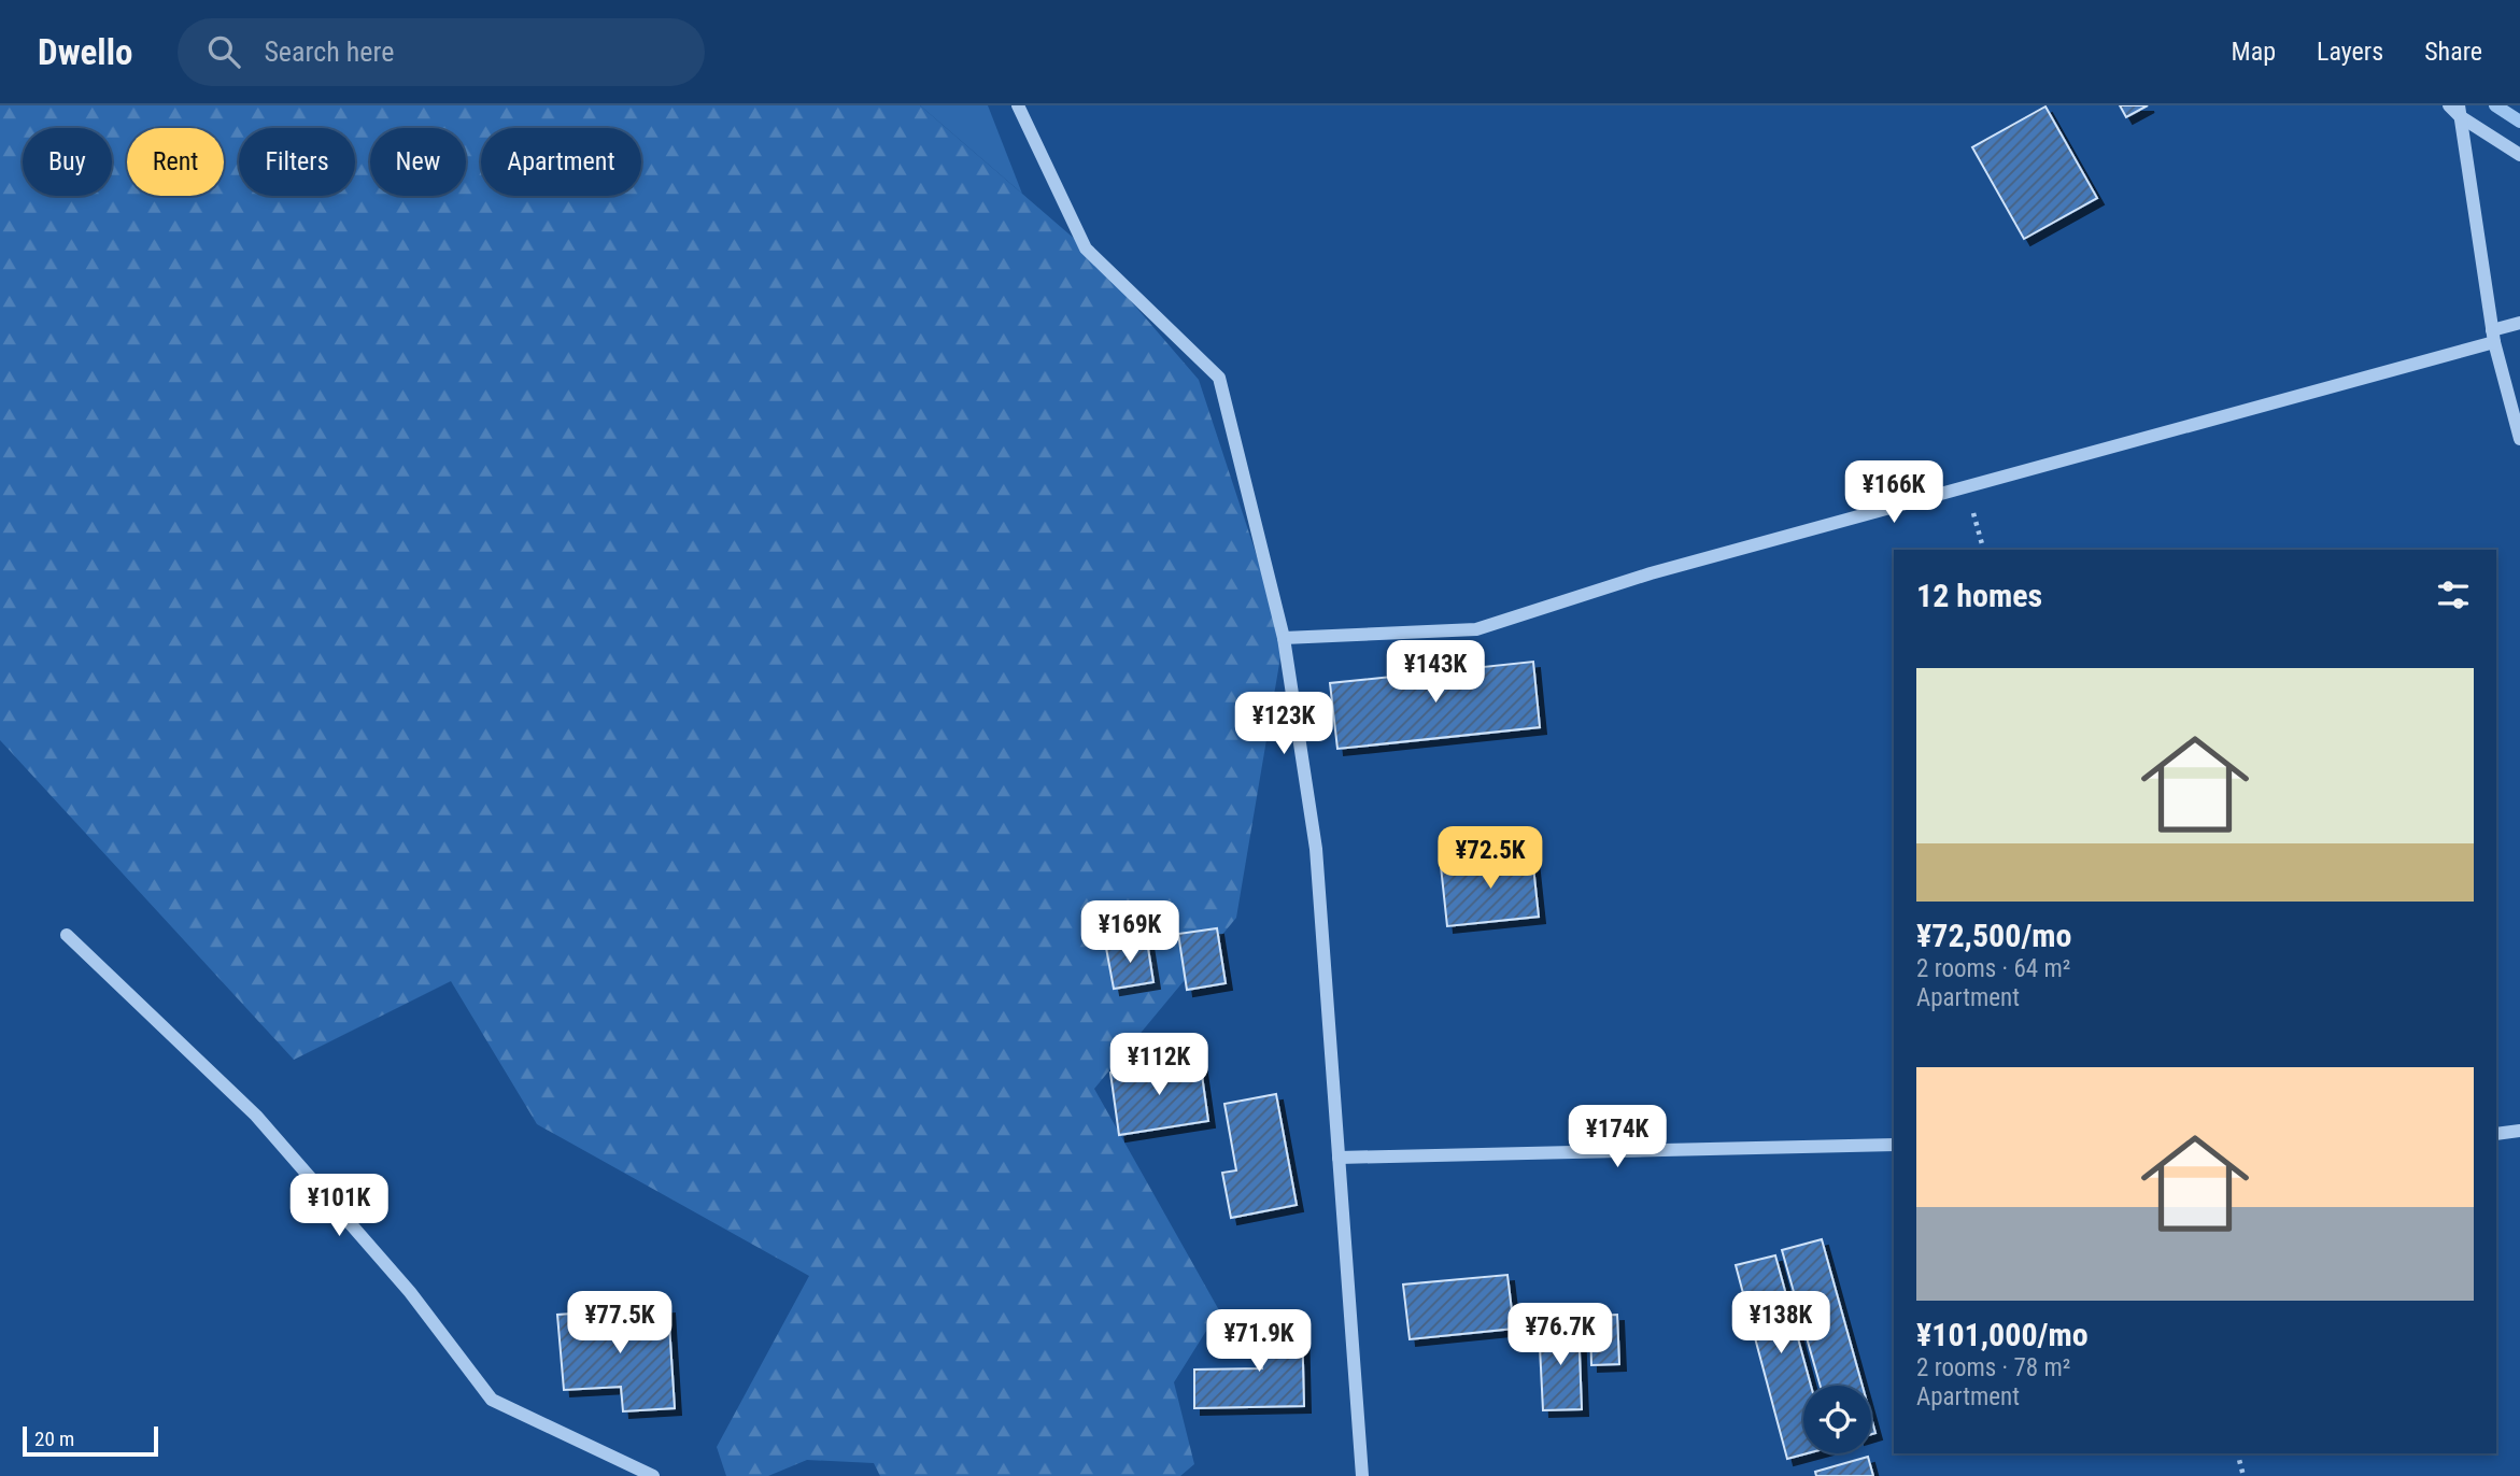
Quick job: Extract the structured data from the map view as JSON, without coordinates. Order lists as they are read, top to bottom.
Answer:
{
  "scale_bar": "20 m",
  "page": {
    "header": "Dwello",
    "search": "Search here",
    "nav": ["Map", "Layers", "Share"],
    "chip": [
      "Buy",
      "Rent",
      "Filters",
      "New",
      "Apartment"
    ],
    "price": [
      "¥166K",
      "¥143K",
      "¥123K",
      "¥72.5K",
      "¥169K",
      "¥112K",
      "¥174K",
      "¥101K",
      "¥77.5K",
      "¥138K",
      "¥76.7K",
      "¥71.9K"
    ],
    "heading": "12 homes",
    "list": [
      {
        "name": "¥72,500/mo",
        "note": "2 rooms · 64 m² · Apartment"
      },
      {
        "name": "¥101,000/mo",
        "note": "2 rooms · 78 m² · Apartment"
      }
    ],
    "scale": "20 m"
  }
}
